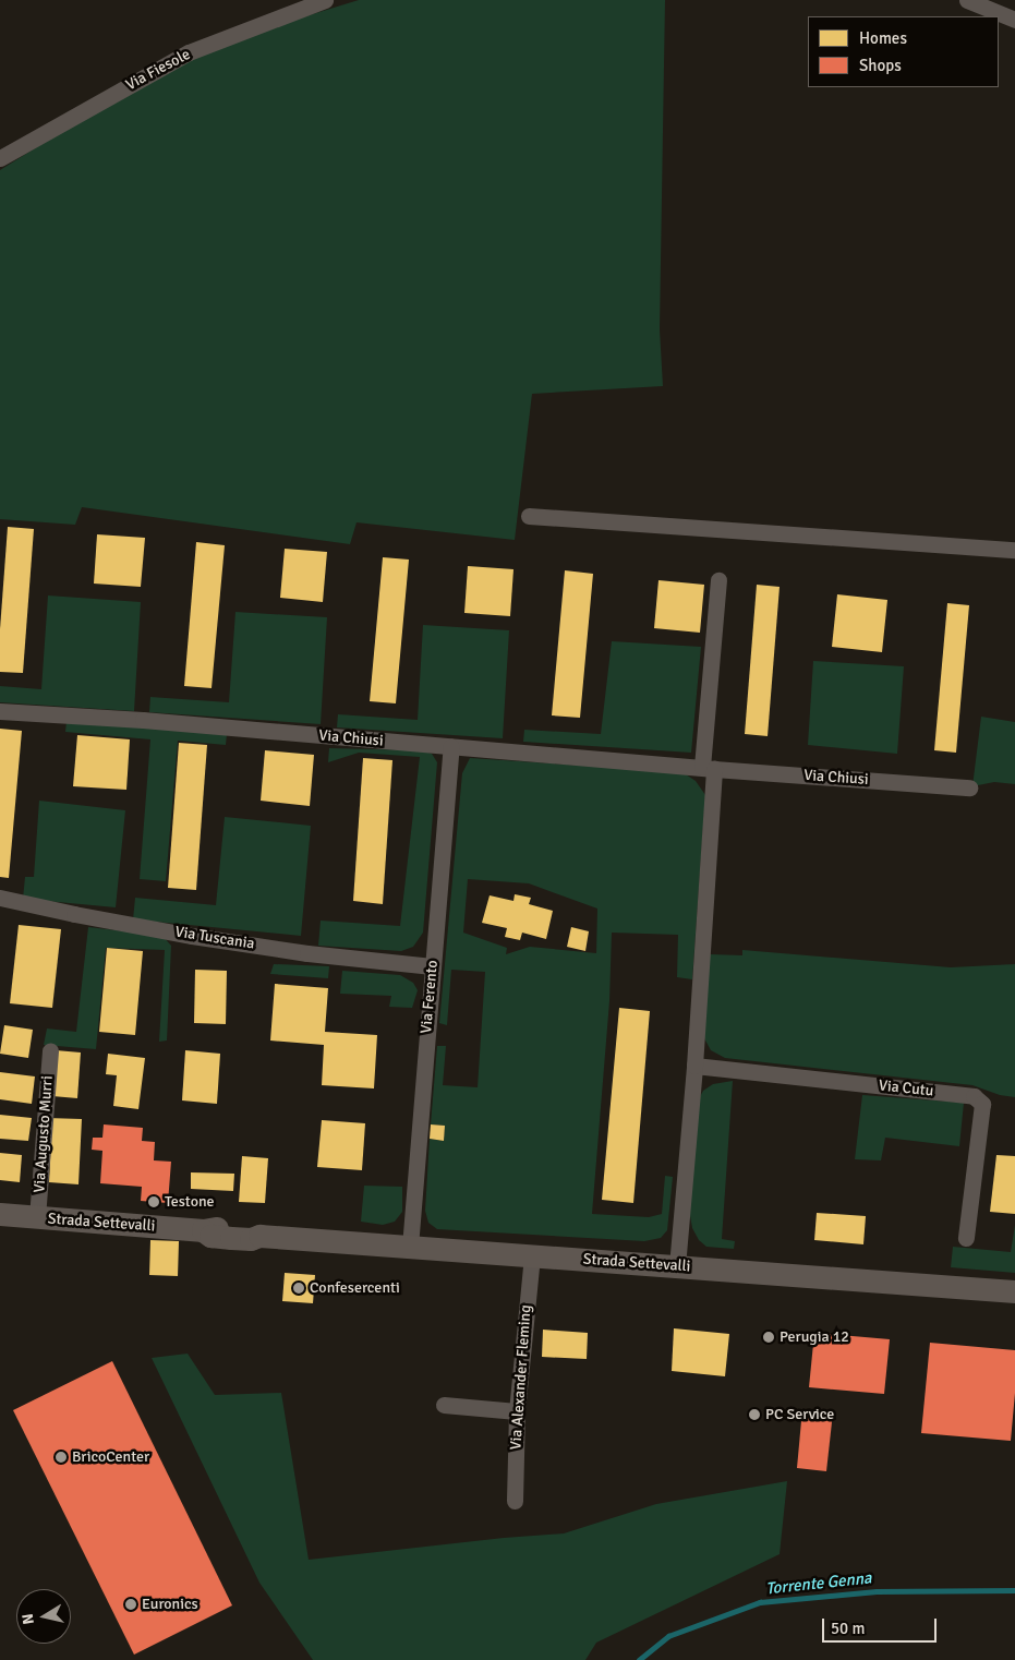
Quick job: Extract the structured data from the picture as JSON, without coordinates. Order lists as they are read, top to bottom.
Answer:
{
  "streets": {
    "main road": ["Strada Settevalli"],
    "street": [
      "Via Fiesole",
      "Via Chiusi",
      "Via Tuscania",
      "Via Ferento",
      "Via Cutu",
      "Via Augusto Murri",
      "Via Alexander Fleming"
    ]
  },
  "crossings": [
    ["Via Chiusi", "Via Ferento"],
    ["Via Tuscania", "Via Ferento"],
    ["Via Ferento", "Strada Settevalli"],
    ["Via Augusto Murri", "Strada Settevalli"],
    ["Strada Settevalli", "Via Alexander Fleming"]
  ],
  "water": ["Torrente Genna"],
  "places": [
    "Testone",
    "Confesercenti",
    "Perugia 12",
    "PC Service",
    "BricoCenter",
    "Euronics"
  ],
  "legend": ["Homes", "Shops"],
  "scale_bar": "50 m",
  "north": "left"
}
